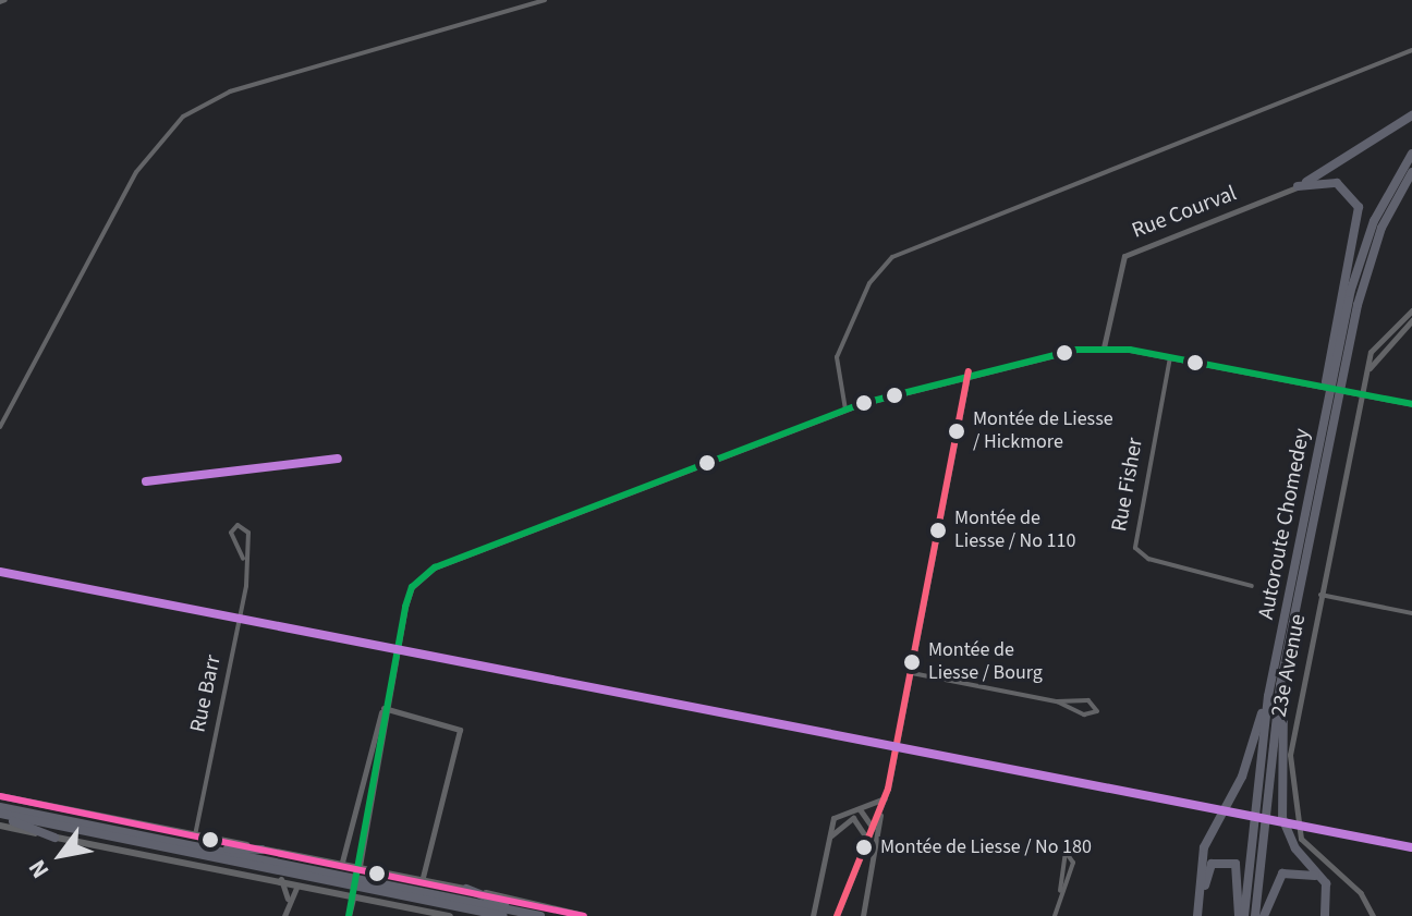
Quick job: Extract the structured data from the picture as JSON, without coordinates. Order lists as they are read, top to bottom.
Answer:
{
  "streets": {
    "highway": ["Autoroute Chomedey"],
    "street": [
      "Rue Courval",
      "Rue Fisher",
      "23e Avenue",
      "Rue Barr"
    ]
  },
  "places": [
    "Montée de Liesse / Hickmore",
    "Montée de Liesse / No 110",
    "Montée de Liesse / Bourg",
    "Montée de Liesse / No 180"
  ],
  "north": "bottom left"
}
